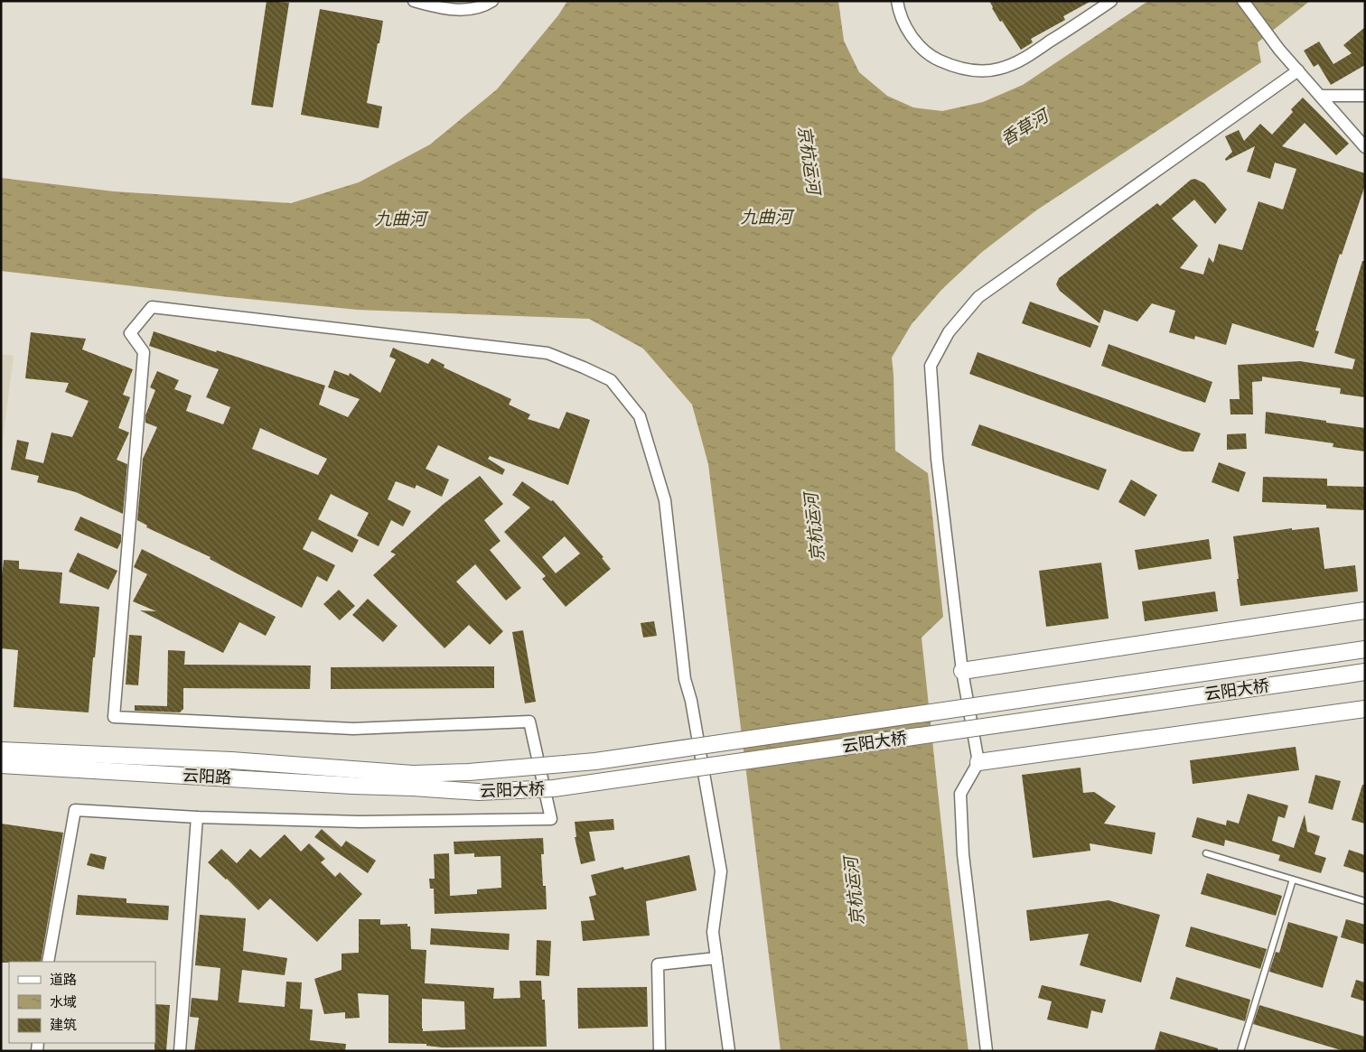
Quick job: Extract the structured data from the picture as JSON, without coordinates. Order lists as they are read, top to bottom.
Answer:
{
  "streets": {
    "street": ["云阳大桥", "云阳路"]
  },
  "crossings": [
    ["云阳大桥", "云阳路"]
  ],
  "water": ["香草河", "京杭运河", "九曲河"],
  "legend": ["道路", "水域", "建筑"]
}
